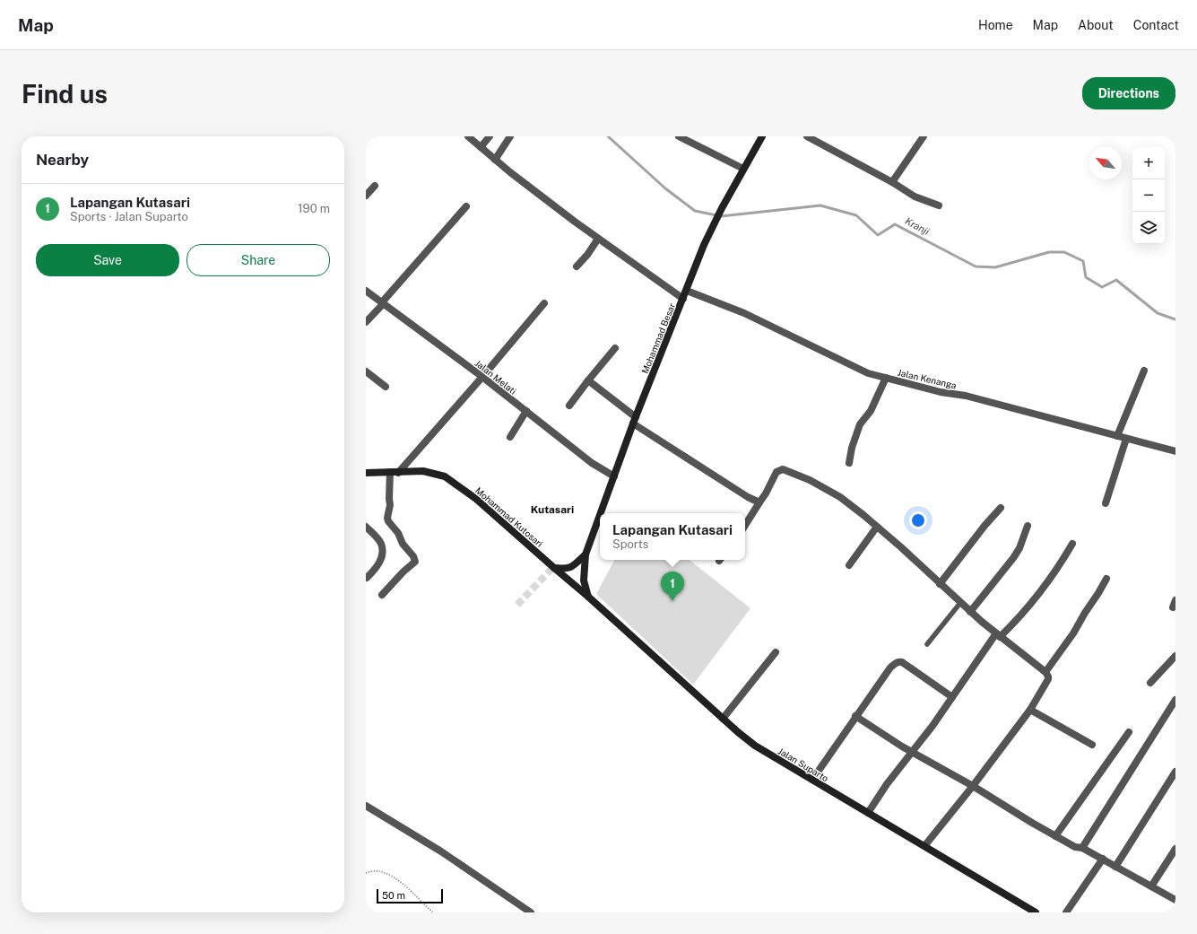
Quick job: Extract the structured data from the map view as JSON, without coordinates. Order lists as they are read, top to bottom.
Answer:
{
  "streets": {
    "street": [
      "Mohammad Besar",
      "Jalan Melati",
      "Jalan Kenanga",
      "Mohammad Kutosari",
      "Jalan Suparto"
    ]
  },
  "crossings": [
    ["Mohammad Besar", "Jalan Melati"],
    ["Mohammad Besar", "Jalan Kenanga"],
    ["Mohammad Kutosari", "Jalan Suparto"]
  ],
  "districts": ["Kutasari"],
  "water": ["Kranji"],
  "scale_bar": "50 m",
  "north": "top left",
  "page": {
    "header": "Map",
    "nav": [
      "Home",
      "Map",
      "About",
      "Contact"
    ],
    "buttons": [
      "Directions",
      ["Save", "Share"]
    ],
    "title": "Find us",
    "heading": "Nearby",
    "map_buttons": ["+", "−"],
    "list": [
      {
        "mark": "1",
        "name": "Lapangan Kutasari",
        "note": "Sports · Jalan Suparto",
        "value": "190 m"
      }
    ],
    "popup": ["Lapangan Kutasari", "Sports"],
    "pins": "1",
    "scale": "50 m"
  }
}
